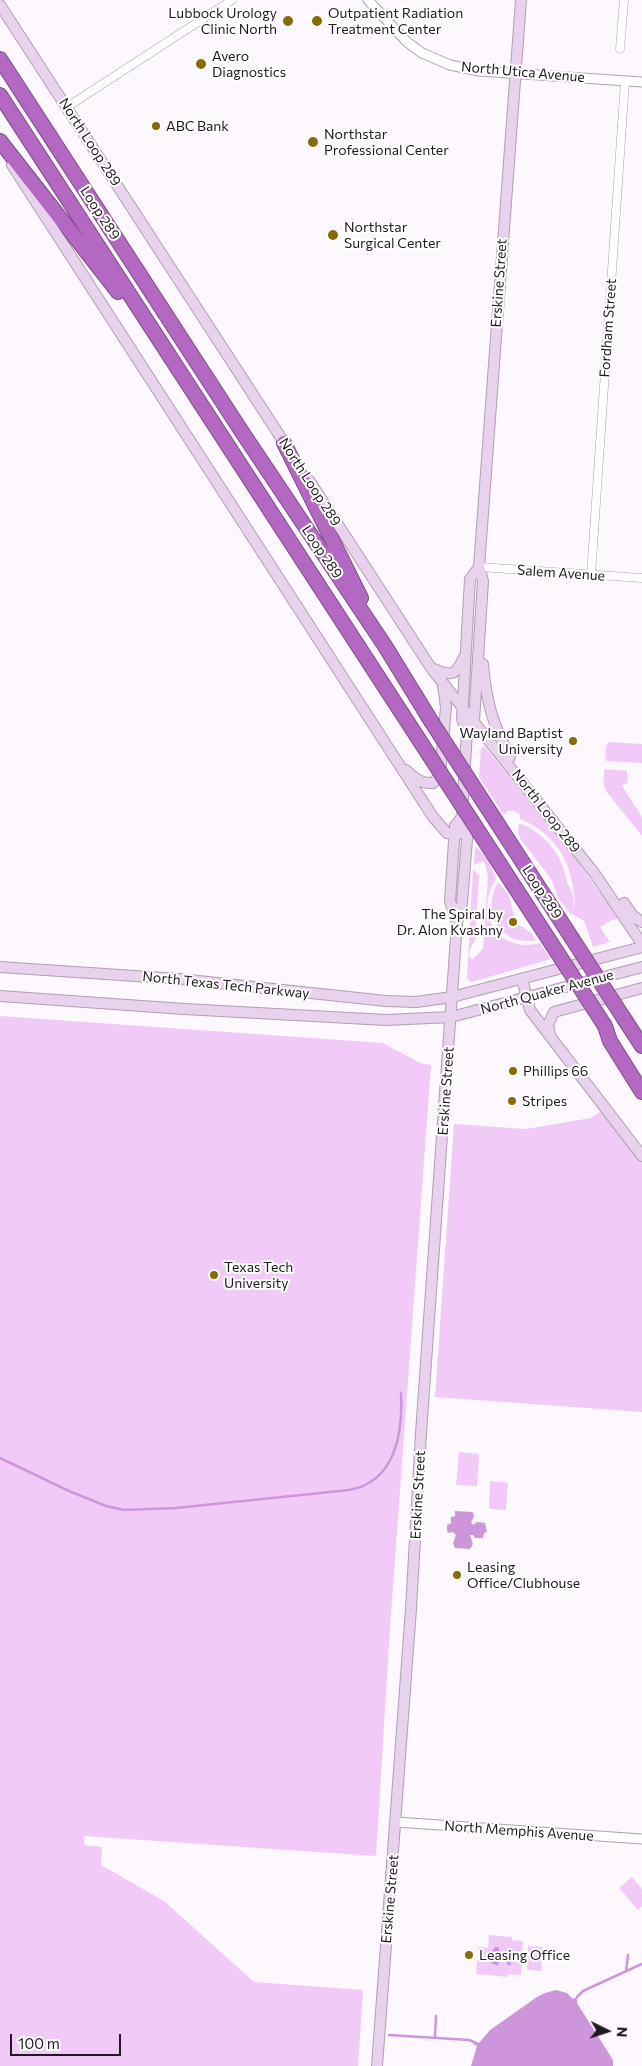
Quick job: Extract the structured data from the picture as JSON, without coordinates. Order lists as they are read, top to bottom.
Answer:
{
  "streets": {
    "highway": ["Loop 289"],
    "main road": [
      "North Loop 289",
      "Erskine Street",
      "North Texas Tech Parkway",
      "North Quaker Avenue"
    ],
    "street": [
      "North Utica Avenue",
      "Fordham Street",
      "Salem Avenue",
      "North Memphis Avenue"
    ]
  },
  "crossings": [
    ["North Utica Avenue", "Erskine Street"],
    ["North Utica Avenue", "Fordham Street"],
    ["North Loop 289", "Erskine Street"],
    ["North Loop 289", "North Quaker Avenue"],
    ["Erskine Street", "Salem Avenue"],
    ["Erskine Street", "North Texas Tech Parkway"],
    ["Erskine Street", "North Quaker Avenue"],
    ["Erskine Street", "North Memphis Avenue"],
    ["Fordham Street", "Salem Avenue"],
    ["North Texas Tech Parkway", "North Quaker Avenue"]
  ],
  "places": [
    "Lubbock Urology Clinic North",
    "Outpatient Radiation Treatment Center",
    "Avero Diagnostics",
    "ABC Bank",
    "Northstar Professional Center",
    "Northstar Surgical Center",
    "Wayland Baptist University",
    "The Spiral by Dr. Alon Kvashny",
    "Phillips 66",
    "Stripes",
    "Texas Tech University",
    "Leasing Office/Clubhouse",
    "Leasing Office"
  ],
  "scale_bar": "100 m",
  "north": "right"
}
